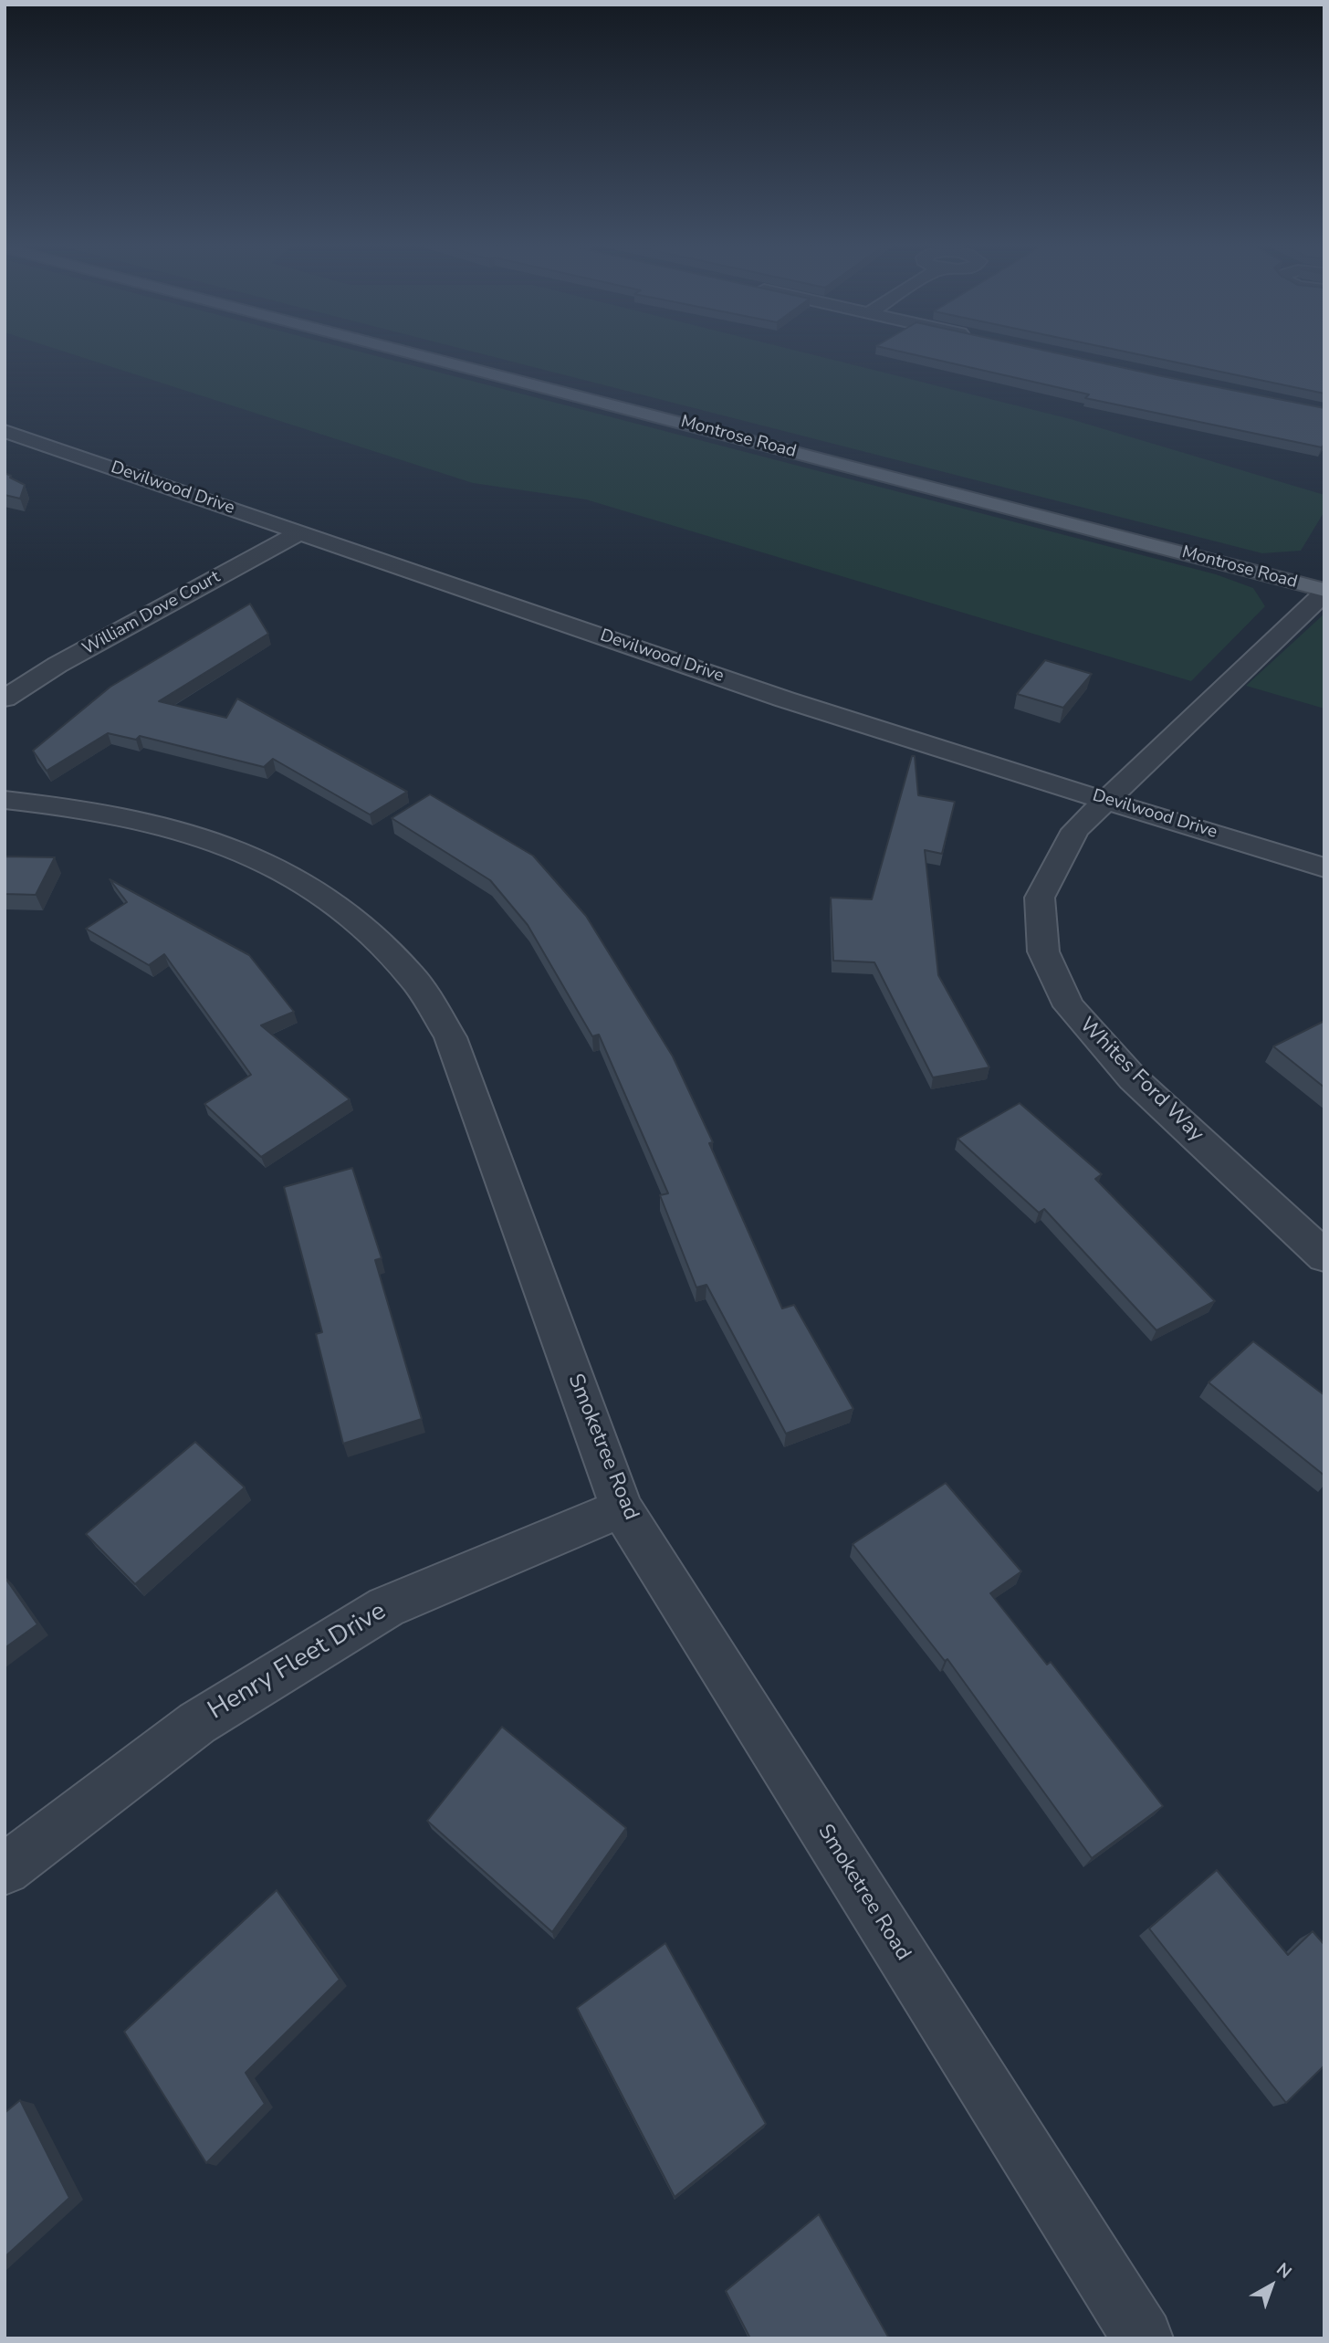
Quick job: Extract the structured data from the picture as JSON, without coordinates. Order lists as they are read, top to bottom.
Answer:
{
  "streets": {
    "main road": ["Montrose Road"],
    "street": [
      "Devilwood Drive",
      "William Dove Court",
      "Whites Ford Way",
      "Smoketree Road",
      "Henry Fleet Drive"
    ]
  },
  "crossings": [
    ["Montrose Road", "Whites Ford Way"],
    ["Devilwood Drive", "William Dove Court"],
    ["Devilwood Drive", "Whites Ford Way"],
    ["Smoketree Road", "Henry Fleet Drive"]
  ],
  "north": "top right"
}
